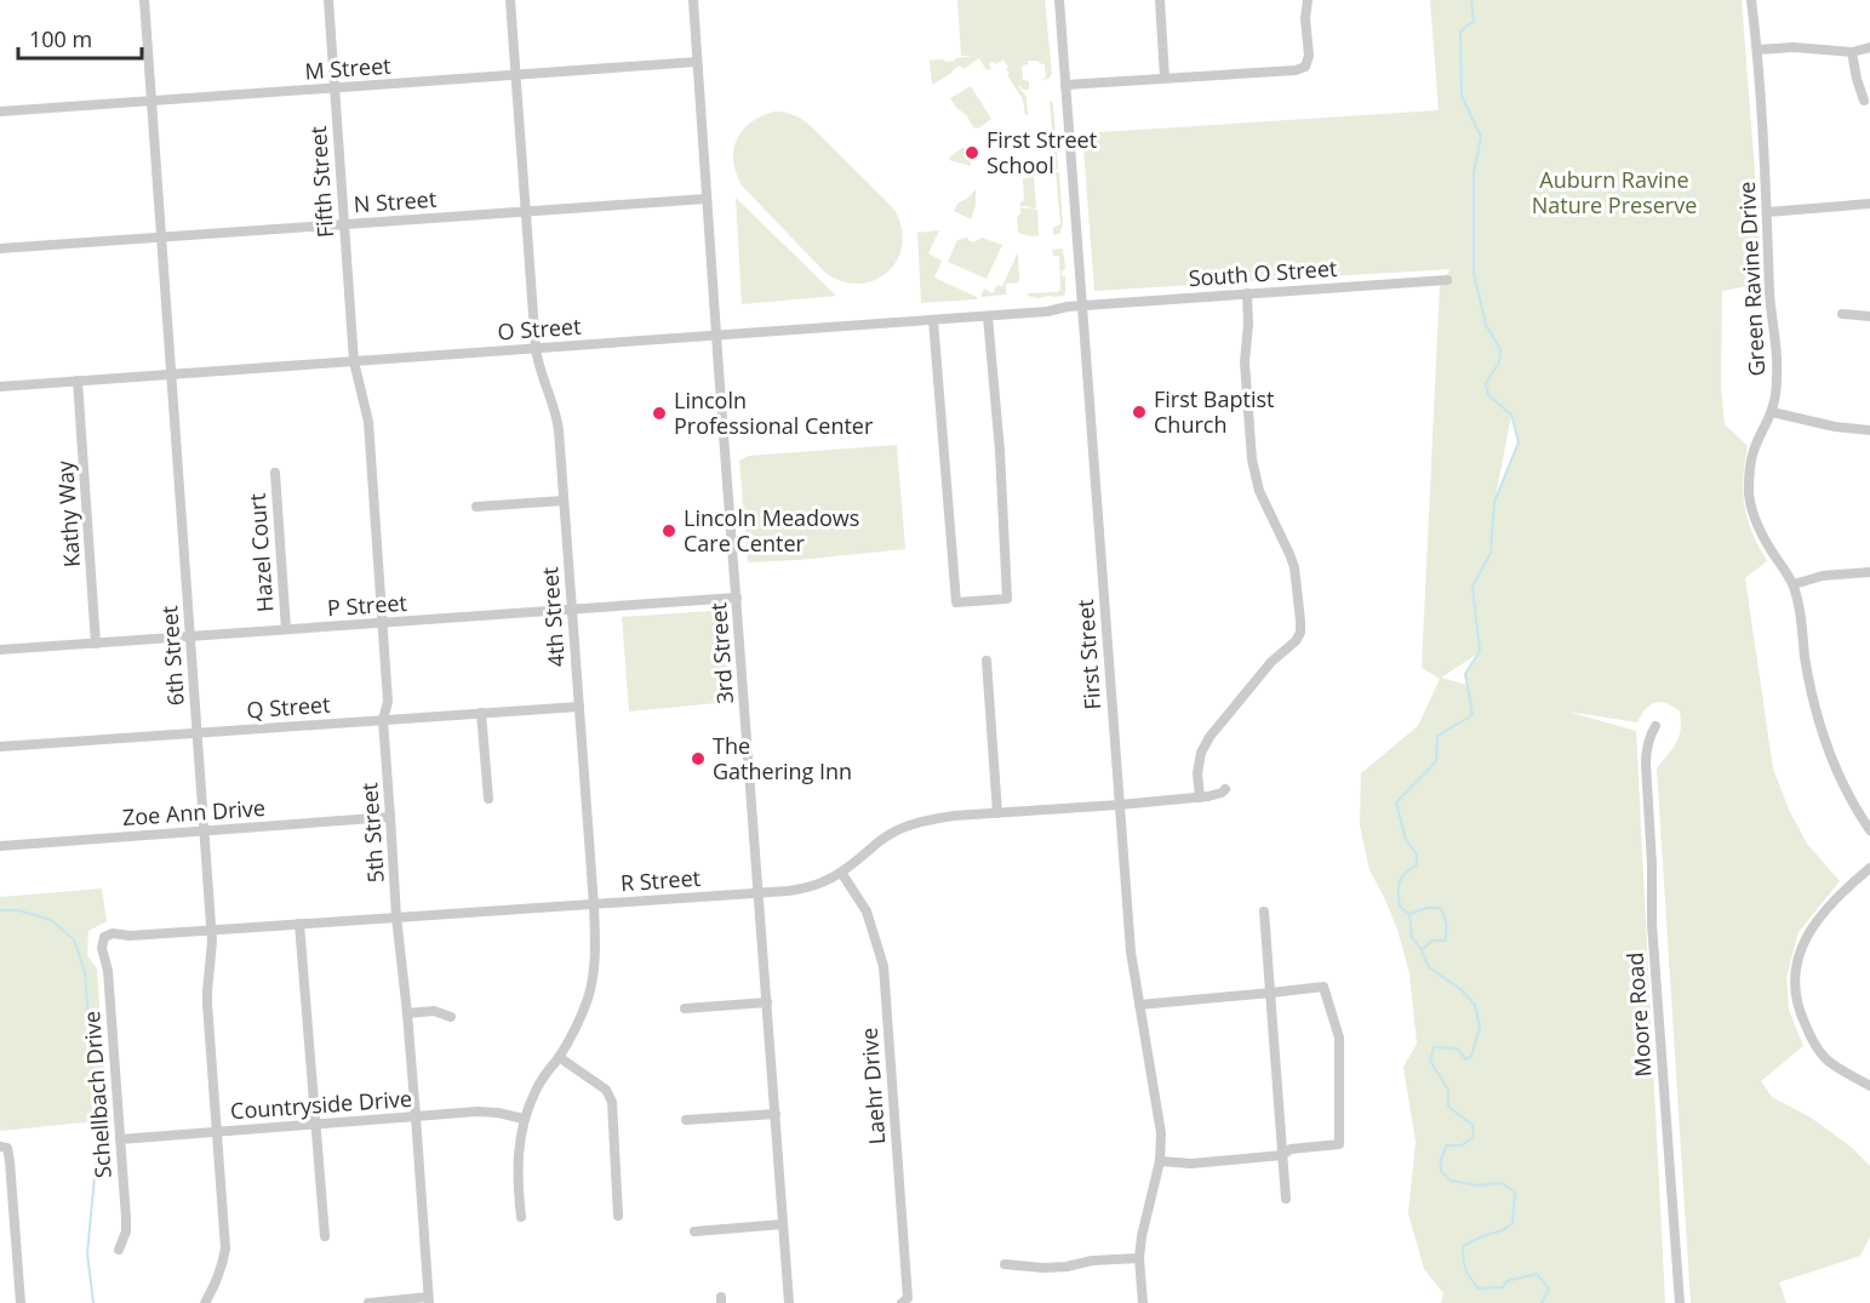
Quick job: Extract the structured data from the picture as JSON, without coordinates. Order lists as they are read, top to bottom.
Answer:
{
  "streets": {
    "street": [
      "M Street",
      "Fifth Street",
      "N Street",
      "South O Street",
      "Green Ravine Drive",
      "O Street",
      "Kathy Way",
      "Hazel Court",
      "P Street",
      "4th Street",
      "3rd Street",
      "First Street",
      "6th Street",
      "Q Street",
      "Zoe Ann Drive",
      "5th Street",
      "R Street",
      "Moore Road",
      "Laehr Drive",
      "Schellbach Drive",
      "Countryside Drive"
    ]
  },
  "crossings": [
    ["M Street", "Fifth Street"],
    ["M Street", "4th Street"],
    ["M Street", "3rd Street"],
    ["M Street", "6th Street"],
    ["Fifth Street", "N Street"],
    ["Fifth Street", "O Street"],
    ["Fifth Street", "5th Street"],
    ["N Street", "4th Street"],
    ["N Street", "3rd Street"],
    ["N Street", "6th Street"],
    ["South O Street", "O Street"],
    ["South O Street", "First Street"],
    ["O Street", "Kathy Way"],
    ["O Street", "4th Street"],
    ["O Street", "3rd Street"],
    ["O Street", "First Street"],
    ["O Street", "6th Street"],
    ["O Street", "5th Street"],
    ["Kathy Way", "P Street"],
    ["Hazel Court", "P Street"],
    ["P Street", "4th Street"],
    ["P Street", "3rd Street"],
    ["P Street", "6th Street"],
    ["P Street", "5th Street"],
    ["4th Street", "Q Street"],
    ["4th Street", "R Street"],
    ["4th Street", "Countryside Drive"],
    ["3rd Street", "R Street"],
    ["First Street", "R Street"],
    ["6th Street", "Q Street"],
    ["6th Street", "Zoe Ann Drive"],
    ["6th Street", "R Street"],
    ["6th Street", "Countryside Drive"],
    ["Q Street", "5th Street"],
    ["Zoe Ann Drive", "5th Street"],
    ["5th Street", "R Street"],
    ["5th Street", "Countryside Drive"],
    ["R Street", "Laehr Drive"],
    ["R Street", "Schellbach Drive"],
    ["Schellbach Drive", "Countryside Drive"]
  ],
  "parks": ["Auburn Ravine Nature Preserve"],
  "places": [
    "First Street School",
    "First Baptist Church",
    "Lincoln Professional Center",
    "Lincoln Meadows Care Center",
    "The Gathering Inn"
  ],
  "scale_bar": "100 m"
}
